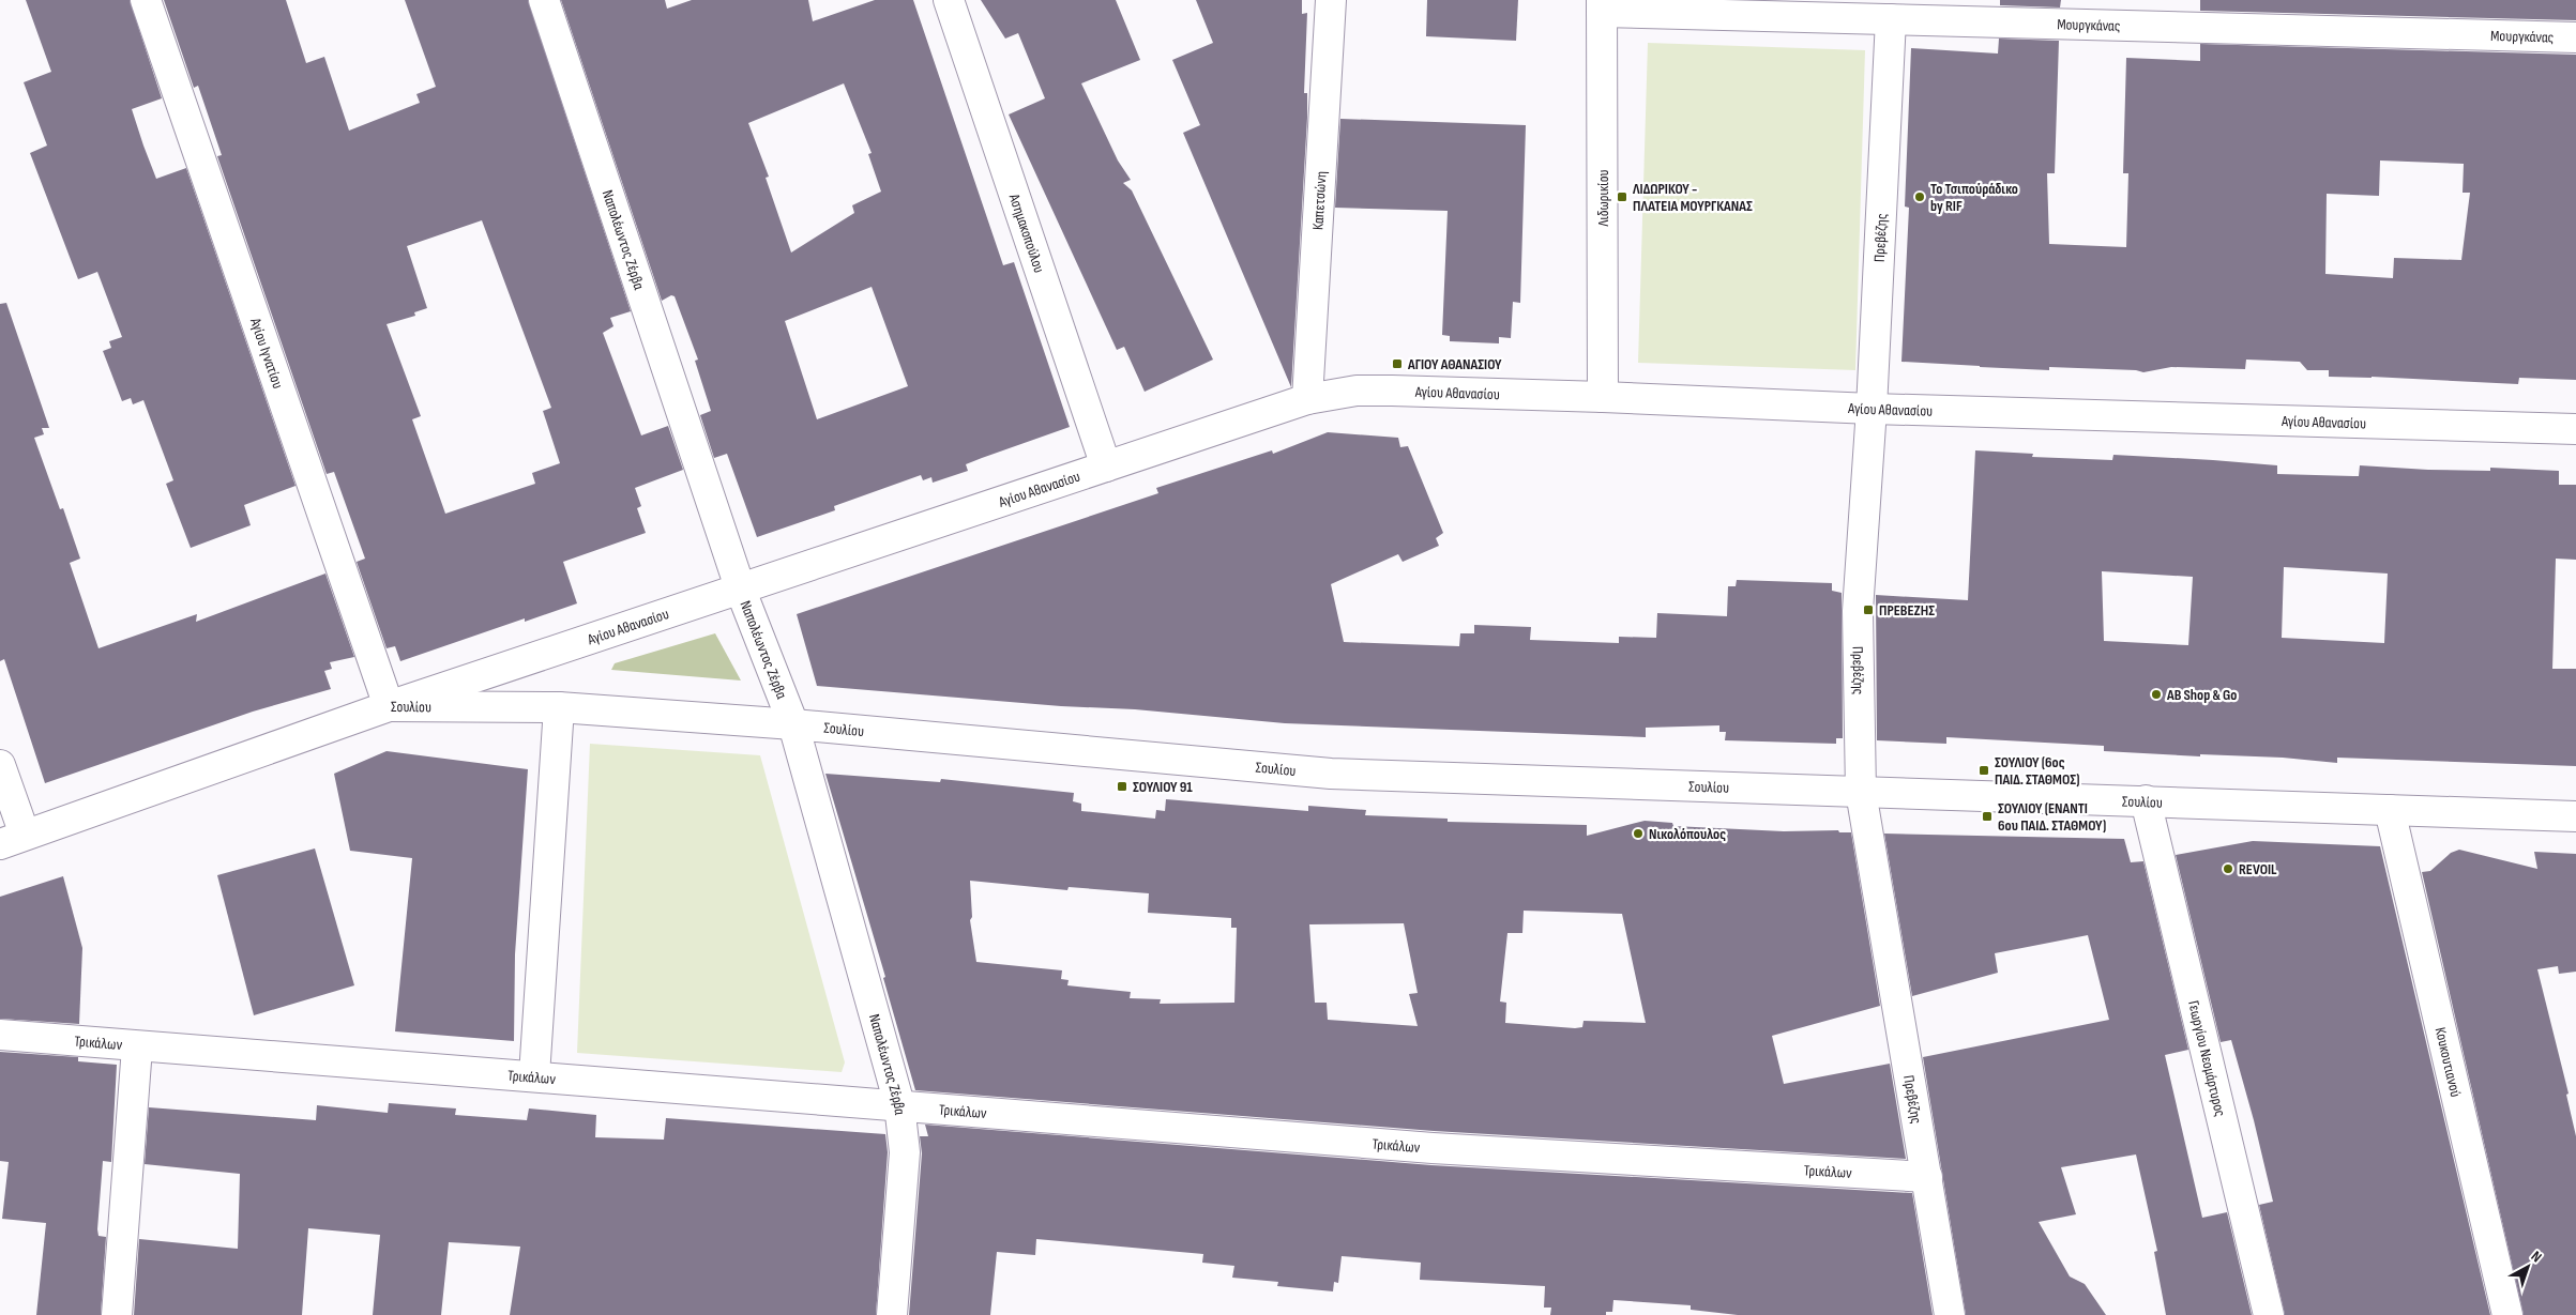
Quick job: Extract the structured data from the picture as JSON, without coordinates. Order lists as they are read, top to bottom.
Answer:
{
  "streets": {
    "street": [
      "Μουργκάνας",
      "Λιδωρικίου",
      "Καπετσώνη",
      "Ασημακοπούλου",
      "Πρεβέζης",
      "Ναπολέωντος Ζέρβα",
      "Αγίου Ιγνατίου",
      "Αγίου Αθανασίου",
      "Σουλίου",
      "Τρικάλων",
      "Γεωργίου Νεομάρτυρος",
      "Κουκουτιανού"
    ]
  },
  "crossings": [
    ["Μουργκάνας", "Λιδωρικίου"],
    ["Μουργκάνας", "Πρεβέζης"],
    ["Λιδωρικίου", "Αγίου Αθανασίου"],
    ["Καπετσώνη", "Αγίου Αθανασίου"],
    ["Ασημακοπούλου", "Αγίου Αθανασίου"],
    ["Πρεβέζης", "Αγίου Αθανασίου"],
    ["Πρεβέζης", "Σουλίου"],
    ["Πρεβέζης", "Τρικάλων"],
    ["Ναπολέωντος Ζέρβα", "Αγίου Αθανασίου"],
    ["Ναπολέωντος Ζέρβα", "Σουλίου"],
    ["Ναπολέωντος Ζέρβα", "Τρικάλων"],
    ["Αγίου Ιγνατίου", "Αγίου Αθανασίου"],
    ["Αγίου Ιγνατίου", "Σουλίου"],
    ["Αγίου Αθανασίου", "Σουλίου"],
    ["Σουλίου", "Γεωργίου Νεομάρτυρος"],
    ["Σουλίου", "Κουκουτιανού"]
  ],
  "places": {
    "transit": [
      "ΛΙΔΩΡΙΚΟΥ - ΠΛΑΤΕΙΑ ΜΟΥΡΓΚΑΝΑΣ",
      "ΑΓΙΟΥ ΑΘΑΝΑΣΙΟΥ",
      "ΠΡΕΒΕΖΗΣ",
      "ΣΟΥΛΙΟΥ (6ος ΠΑΙΔ. ΣΤΑΘΜΟΣ)",
      "ΣΟΥΛΙΟΥ 91",
      "ΣΟΥΛΙΟΥ (ΕΝΑΝΤΙ 6ου ΠΑΙΔ. ΣΤΑΘΜΟΥ)"
    ],
    "other": [
      "To Τσιπούράδικο by RIF",
      "AB Shop & Go",
      "Νικολόπουλος",
      "REVOIL"
    ]
  },
  "north": "top right"
}
